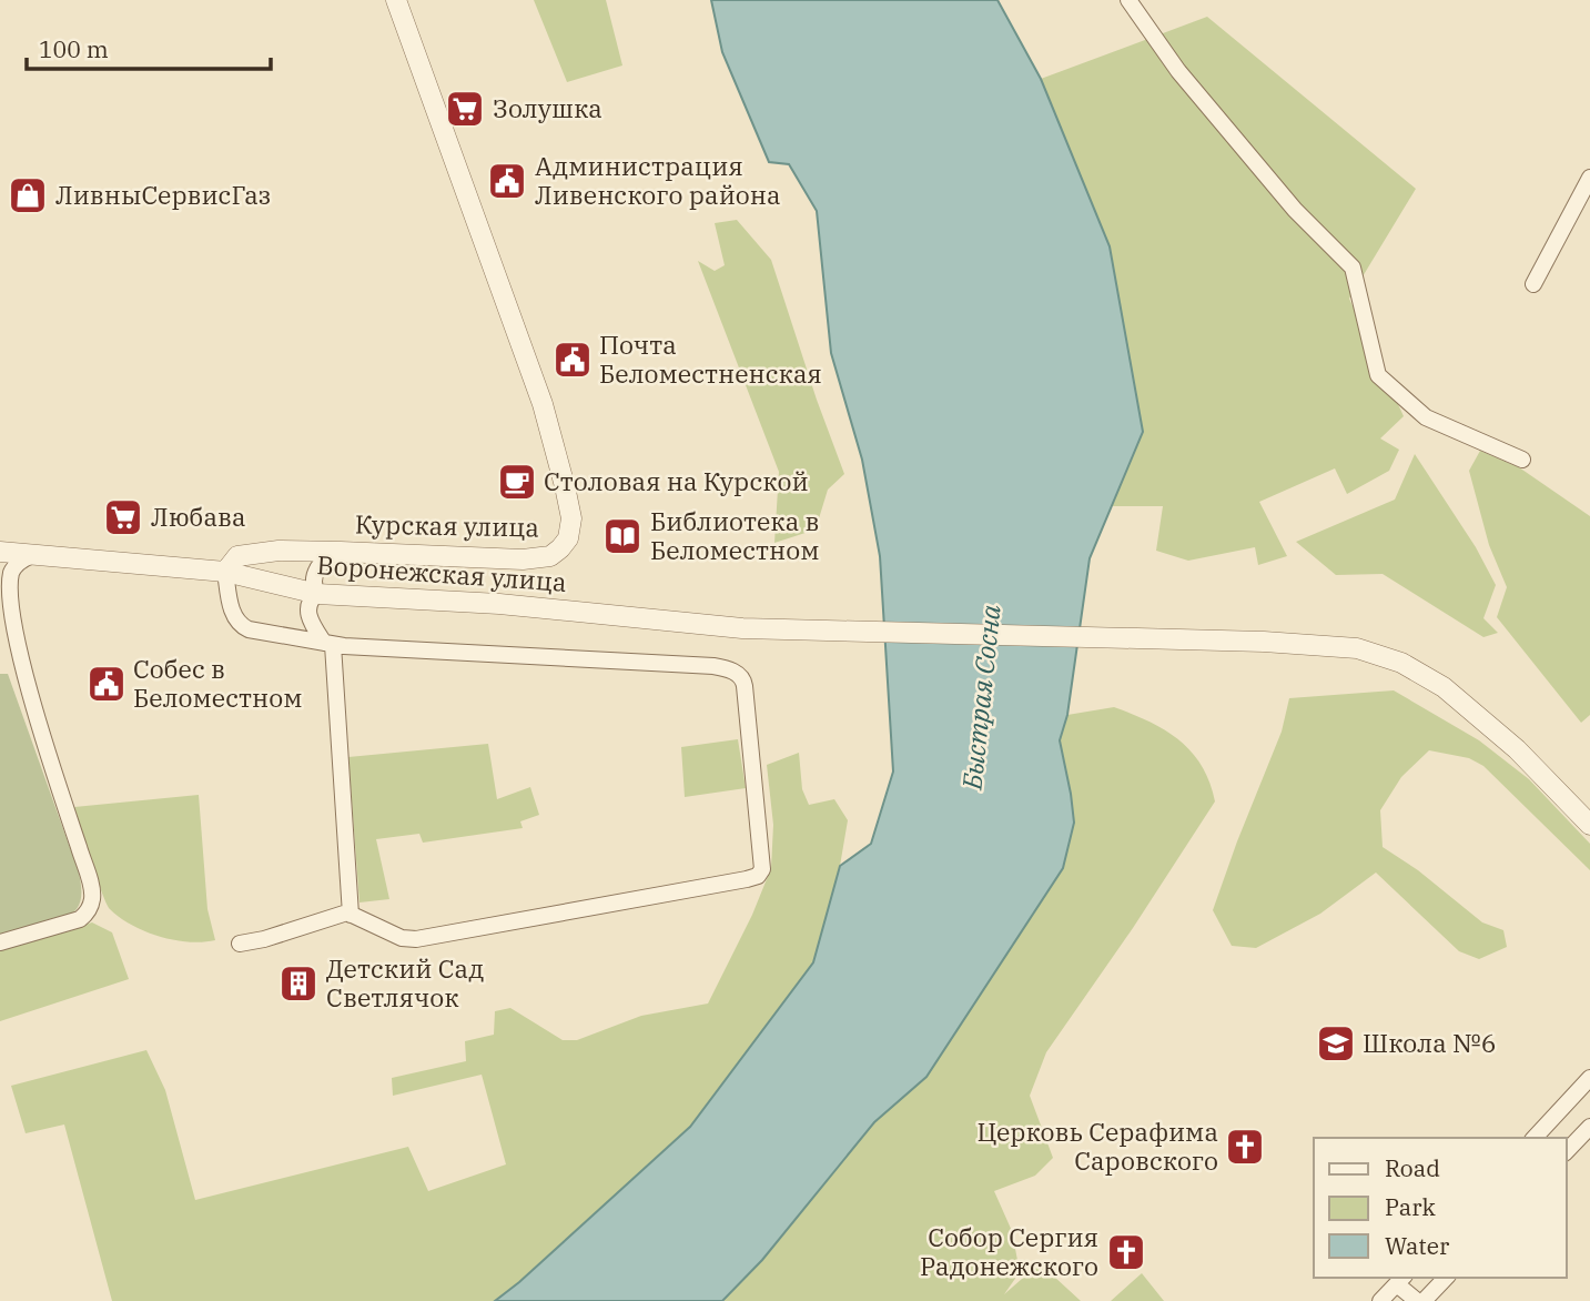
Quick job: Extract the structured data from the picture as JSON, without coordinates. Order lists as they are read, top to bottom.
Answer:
{
  "streets": {
    "street": ["Курская улица", "Воронежская улица"]
  },
  "crossings": [
    ["Курская улица", "Воронежская улица"]
  ],
  "water": ["Быстрая Сосна"],
  "places": {
    "supermarket": ["Золушка", "Любава"],
    "public building": ["Администрация Ливенского района", "Почта Беломестненская", "Собес в Беломестном"],
    "shop": ["ЛивныСервисГаз"],
    "cafe": ["Столовая на Курской"],
    "library": ["Библиотека в Беломестном"],
    "building": ["Детский Сад Светлячок"],
    "school or university": ["Школа №6"],
    "church": ["Церковь Серафима Саровского", "Собор Сергия Радонежского"]
  },
  "legend": ["Road", "Park", "Water"],
  "scale_bar": "100 m"
}
